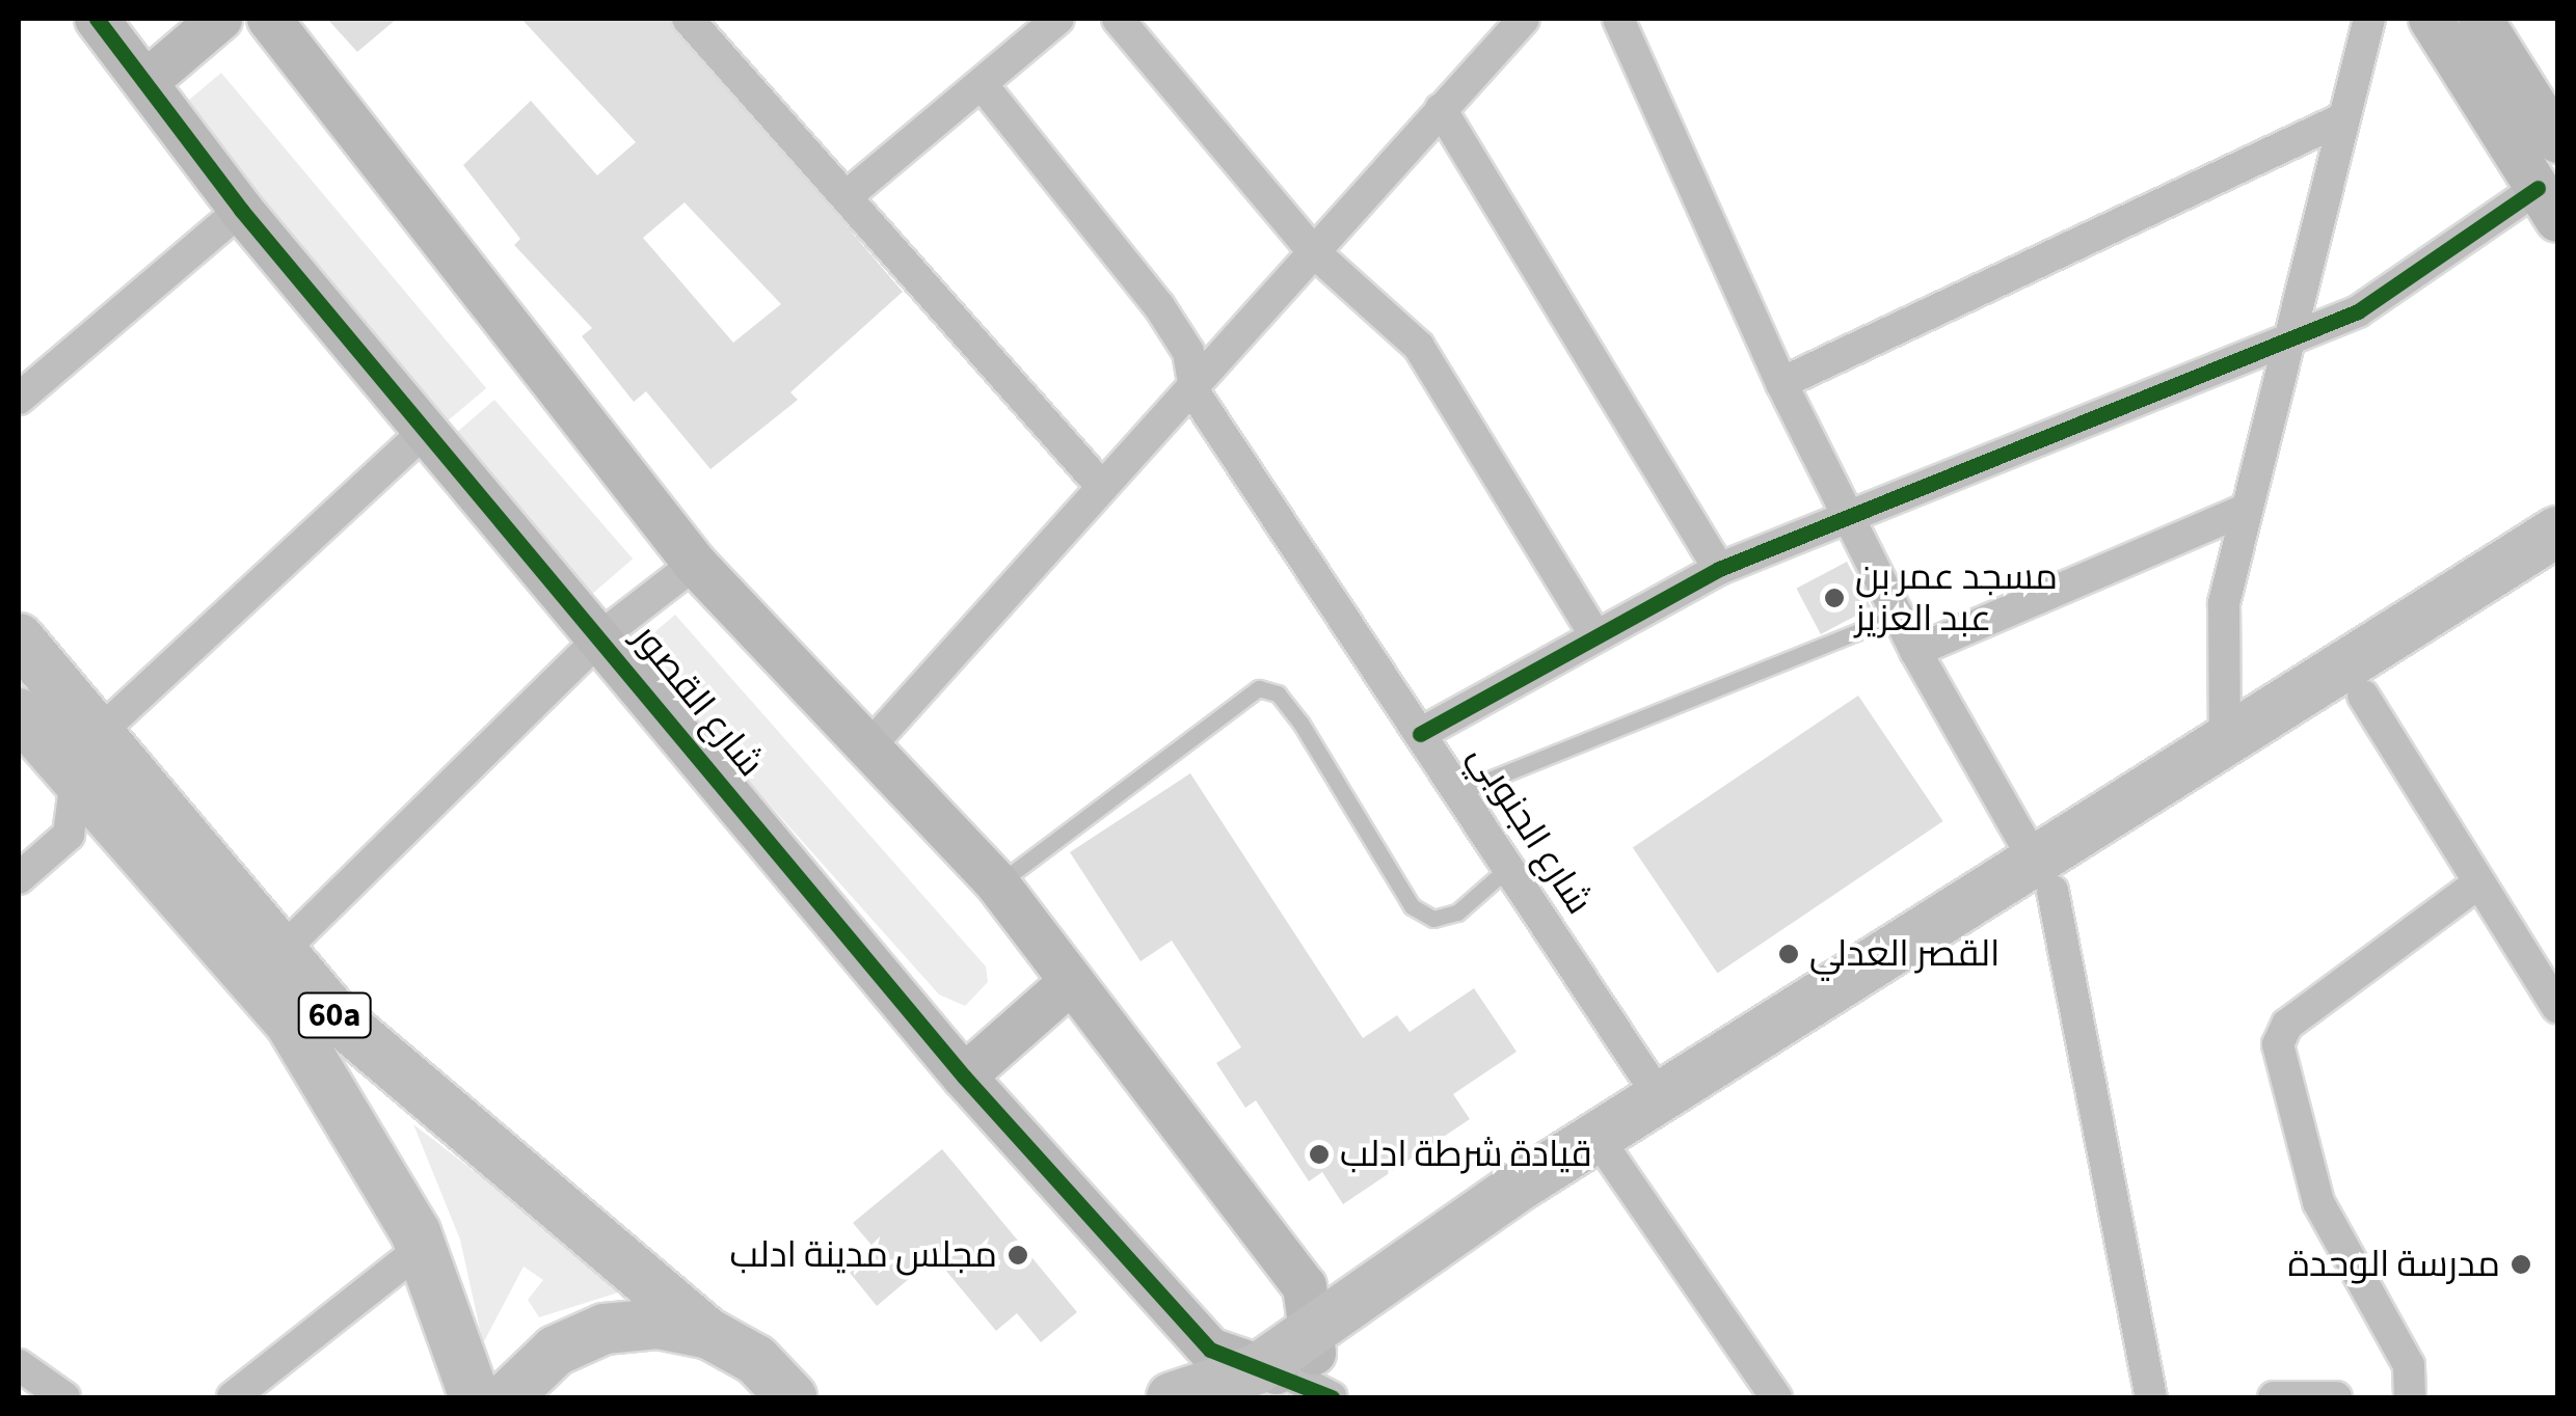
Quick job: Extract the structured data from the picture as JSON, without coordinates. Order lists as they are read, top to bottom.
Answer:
{
  "streets": {
    "main road": ["60a"],
    "street": ["شارع القصور", "شارع الجنوبي"]
  },
  "places": [
    "مسجد عمر بن عبد العزيز",
    "القصر العدلي",
    "قيادة شرطة ادلب",
    "مجلس مدينة ادلب",
    "مدرسة الوحدة"
  ]
}
